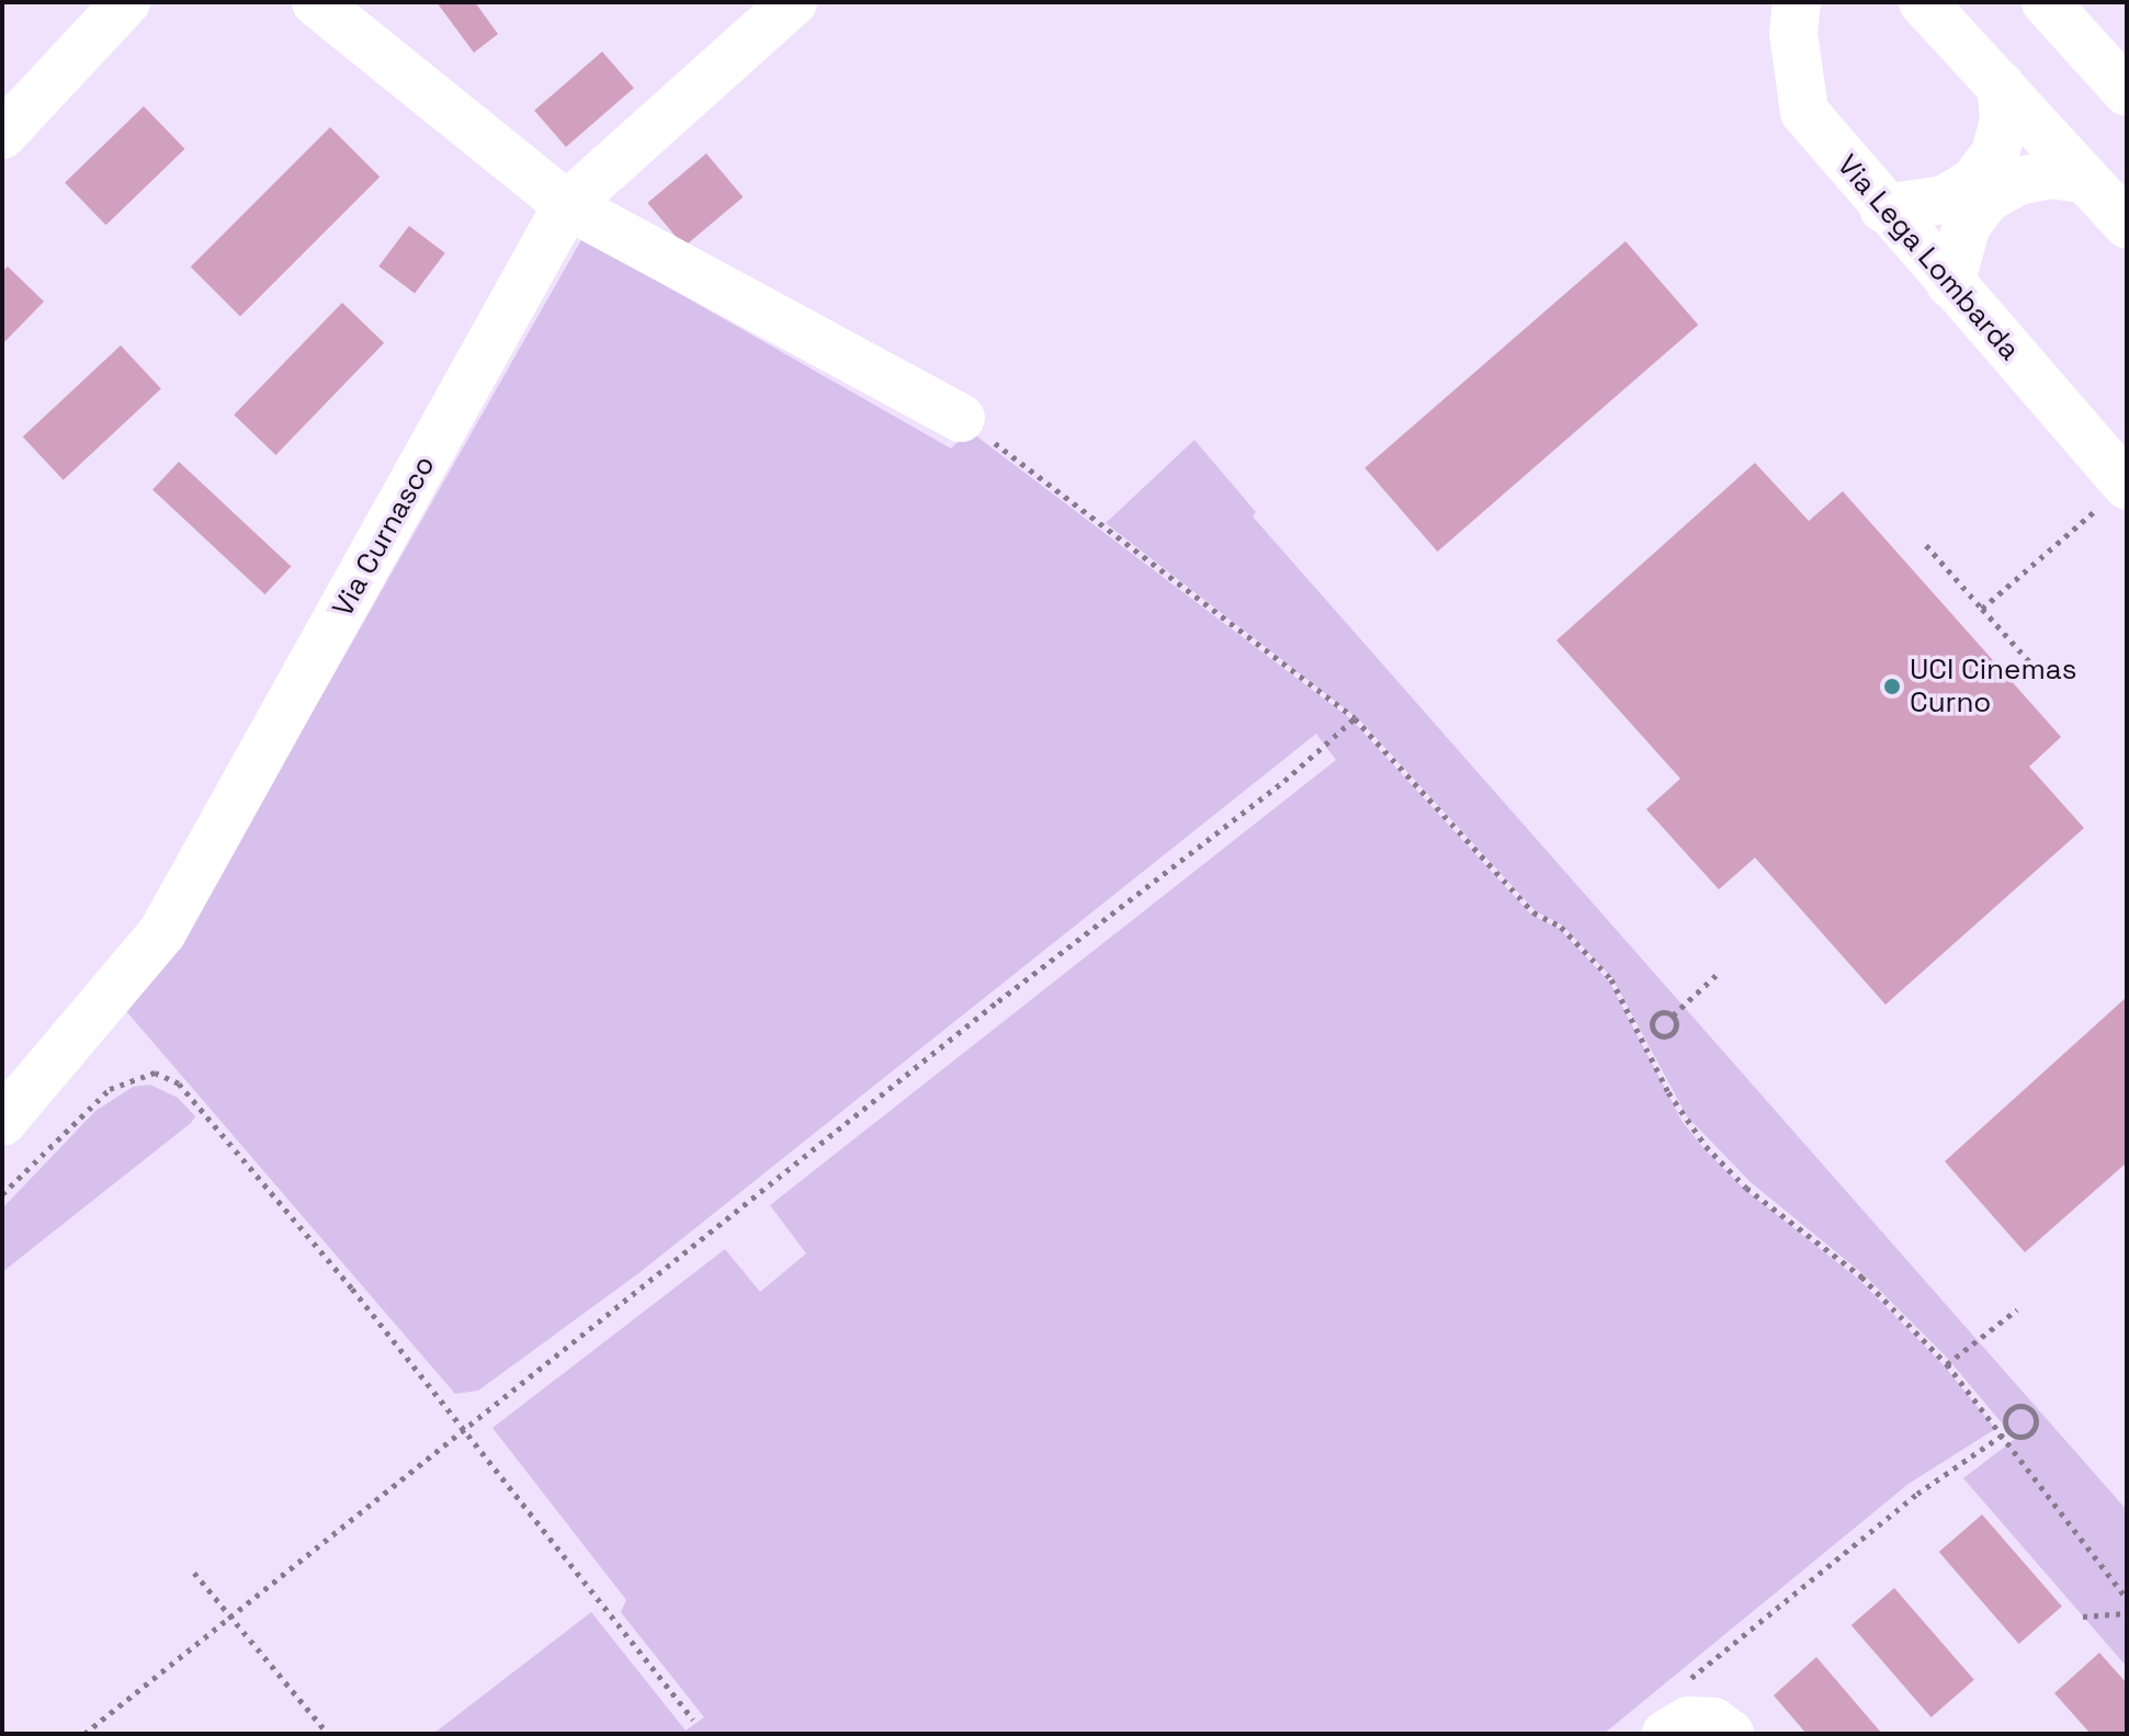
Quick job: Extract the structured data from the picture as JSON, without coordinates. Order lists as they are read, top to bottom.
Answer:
{
  "streets": {
    "street": ["Via Lega Lombarda", "Via Curnasco"]
  },
  "places": ["UCI Cinemas Curno"]
}
